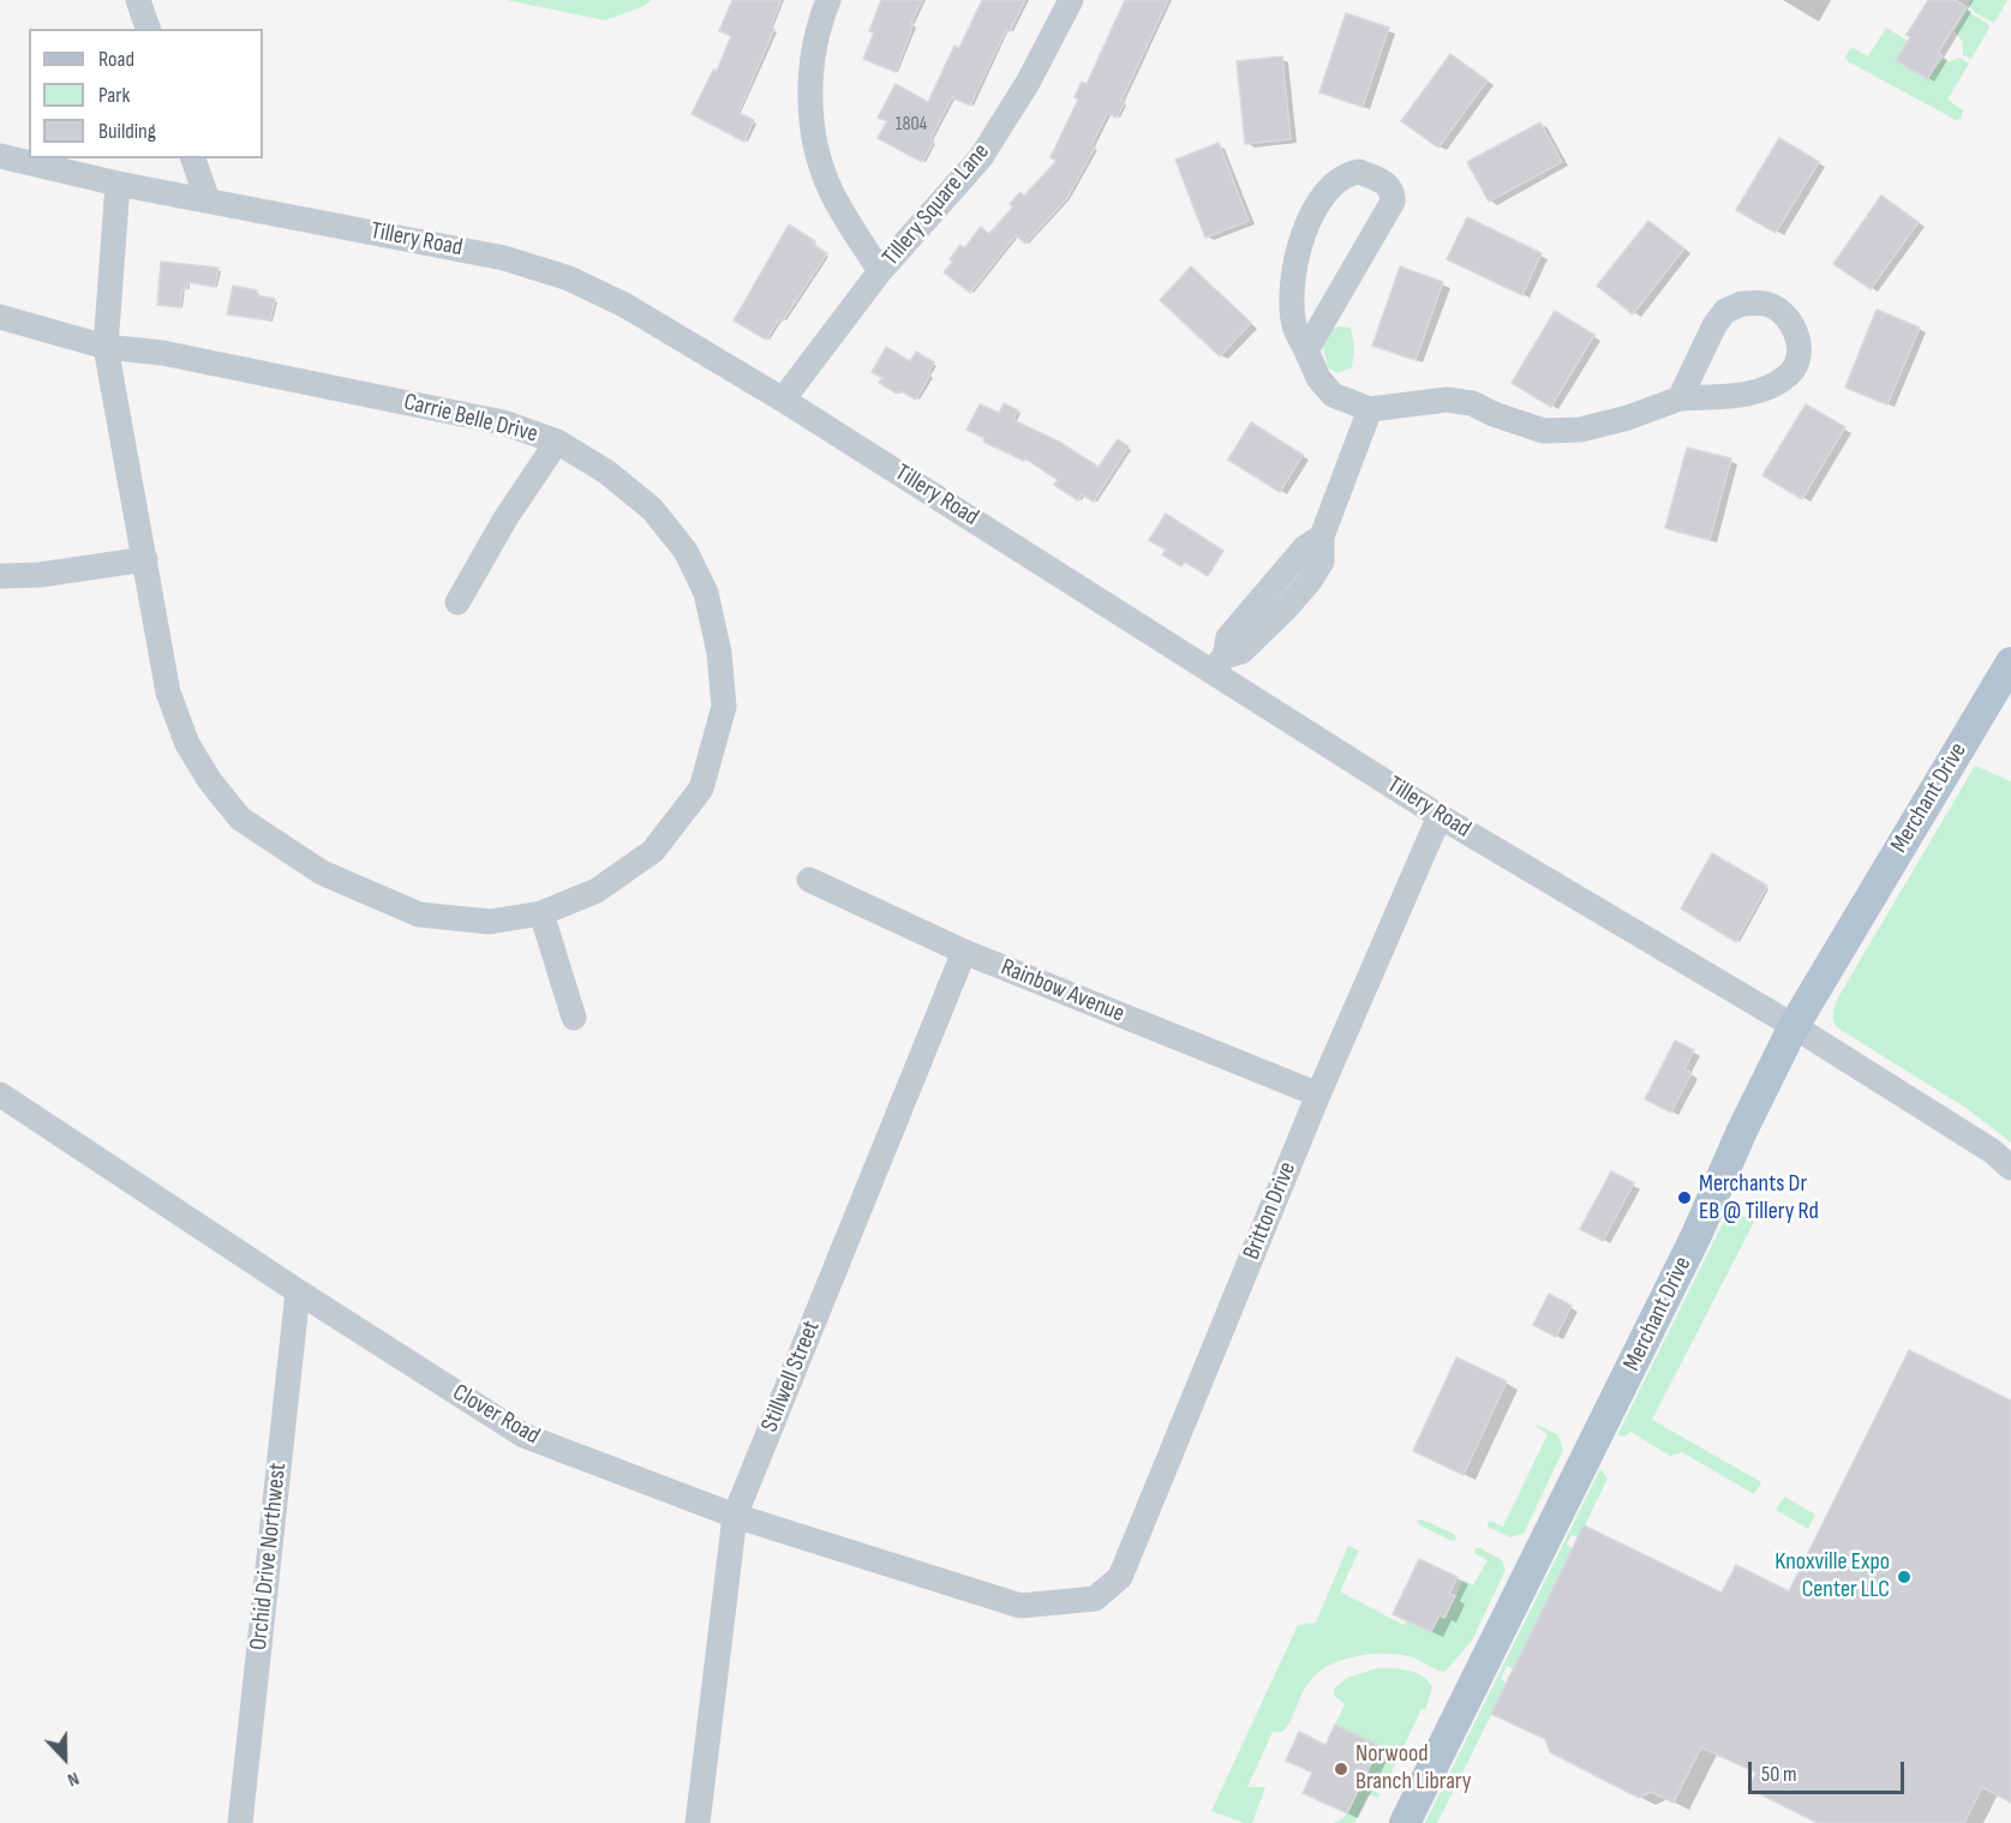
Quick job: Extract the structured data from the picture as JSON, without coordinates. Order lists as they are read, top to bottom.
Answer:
{
  "streets": {
    "main road": ["Merchant Drive"],
    "street": [
      "Tillery Square Lane",
      "Tillery Road",
      "Carrie Belle Drive",
      "Rainbow Avenue",
      "Britton Drive",
      "Stillwell Street",
      "Clover Road",
      "Orchid Drive Northwest"
    ]
  },
  "crossings": [
    ["Tillery Square Lane", "Tillery Road"],
    ["Tillery Road", "Carrie Belle Drive"],
    ["Tillery Road", "Merchant Drive"],
    ["Tillery Road", "Britton Drive"],
    ["Rainbow Avenue", "Britton Drive"],
    ["Rainbow Avenue", "Stillwell Street"],
    ["Britton Drive", "Clover Road"],
    ["Stillwell Street", "Clover Road"],
    ["Clover Road", "Orchid Drive Northwest"]
  ],
  "places": ["Merchants Dr EB @ Tillery Rd", "Knoxville Expo Center LLC", "Norwood Branch Library"],
  "house_numbers": ["1804"],
  "legend": ["Road", "Park", "Building"],
  "scale_bar": "50 m",
  "north": "bottom"
}
